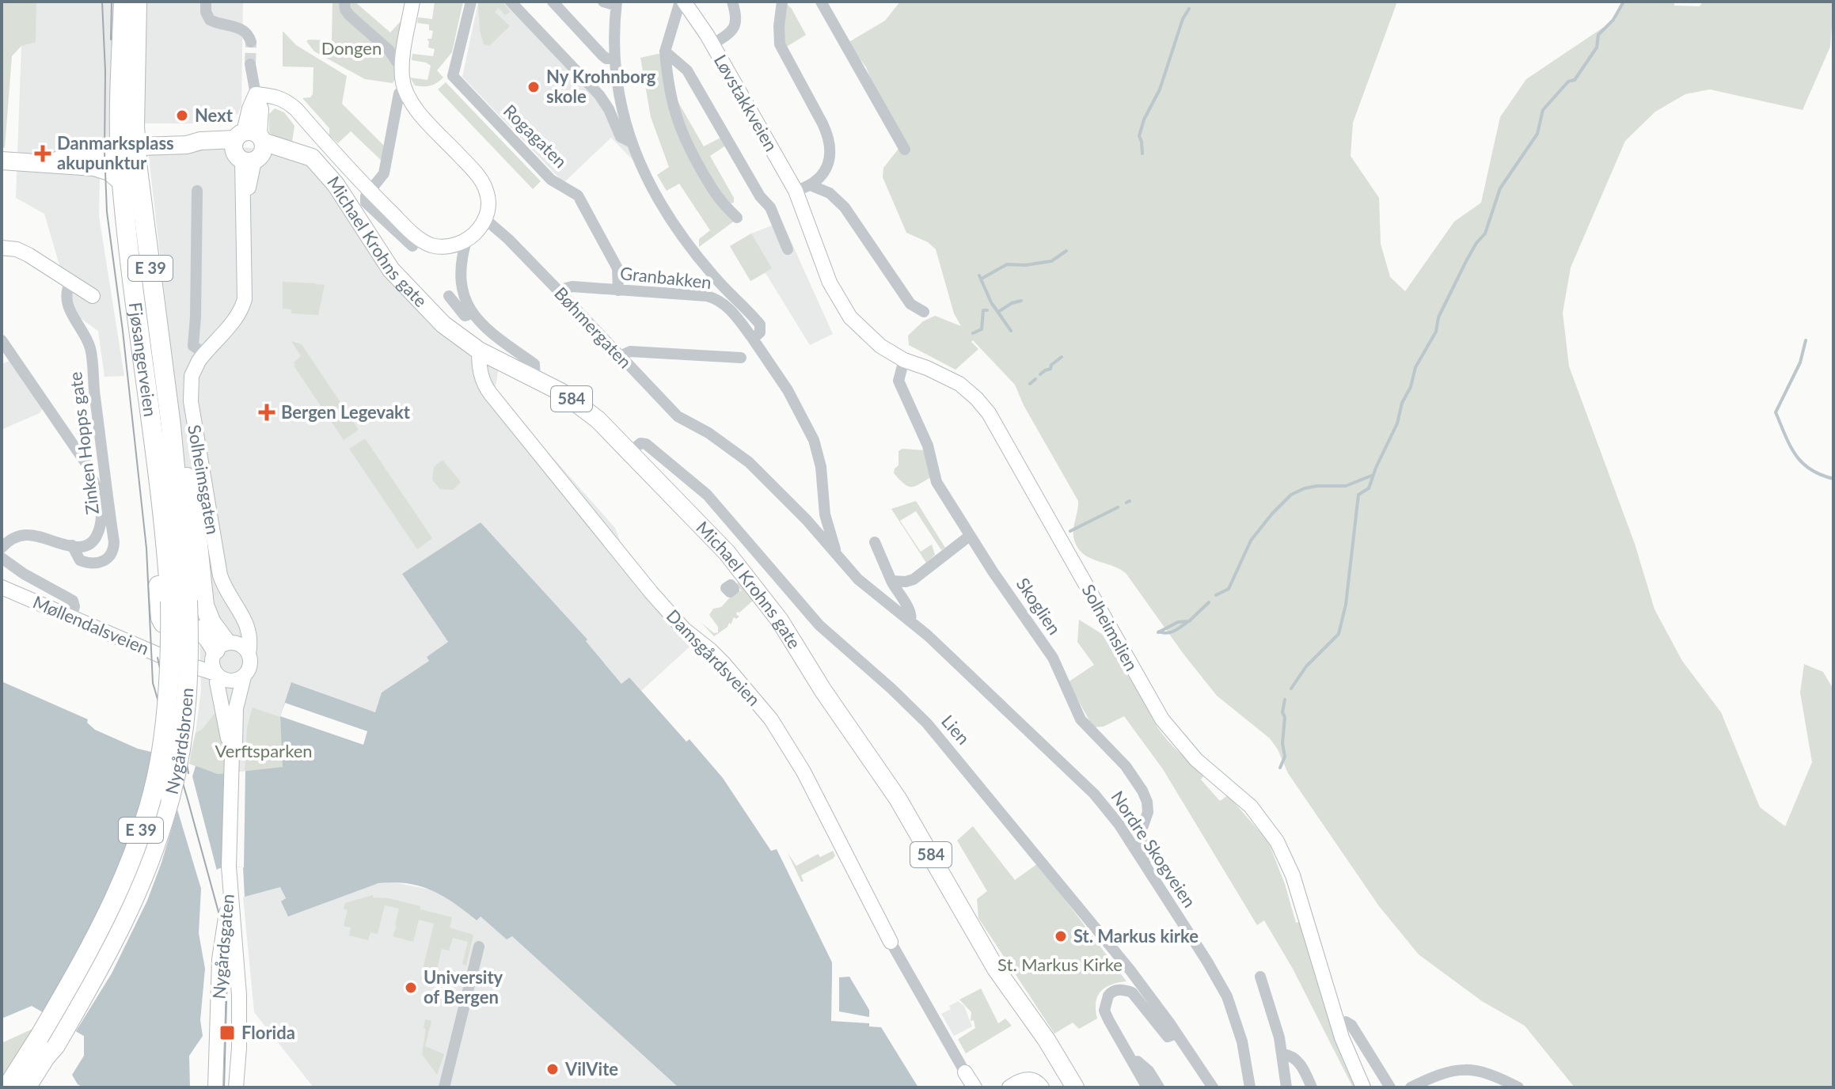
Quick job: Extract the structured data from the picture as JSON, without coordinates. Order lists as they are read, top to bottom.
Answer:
{
  "streets": {
    "highway": ["E 39", "Fjøsangerveien", "Nygårdsbroen"],
    "main road": ["Michael Krohns gate", "584"],
    "street": [
      "Løvstakkveien",
      "Rogagaten",
      "Granbakken",
      "Bøhmergaten",
      "Zinken Hopps gate",
      "Solheimsgaten",
      "Skoglien",
      "Møllendalsveien",
      "Solheimslien",
      "Damsgårdsveien",
      "Lien",
      "Nordre Skogveien",
      "Nygårdsgaten"
    ]
  },
  "crossings": [
    ["Løvstakkveien", "Solheimslien"],
    ["Rogagaten", "Granbakken"],
    ["Michael Krohns gate", "Fjøsangerveien"],
    ["Michael Krohns gate", "584"],
    ["Michael Krohns gate", "Solheimsgaten"],
    ["Michael Krohns gate", "Damsgårdsveien"],
    ["Michael Krohns gate", "Lien"],
    ["E 39", "Fjøsangerveien"],
    ["E 39", "Solheimsgaten"],
    ["E 39", "Møllendalsveien"],
    ["E 39", "Nygårdsbroen"],
    ["Granbakken", "Bøhmergaten"],
    ["Granbakken", "Nordre Skogveien"],
    ["Bøhmergaten", "Nordre Skogveien"],
    ["Fjøsangerveien", "584"],
    ["Fjøsangerveien", "Nygårdsbroen"],
    ["Solheimsgaten", "Møllendalsveien"],
    ["Skoglien", "Solheimslien"],
    ["Skoglien", "Nordre Skogveien"]
  ],
  "parks": ["Dongen", "Verftsparken", "St. Markus Kirke"],
  "places": {
    "other": [
      "Ny Krohnborg skole",
      "Next",
      "St. Markus kirke",
      "University of Bergen",
      "VilVite"
    ],
    "health": ["Danmarksplass akupunktur", "Bergen Legevakt"],
    "transit": ["Florida"]
  }
}
